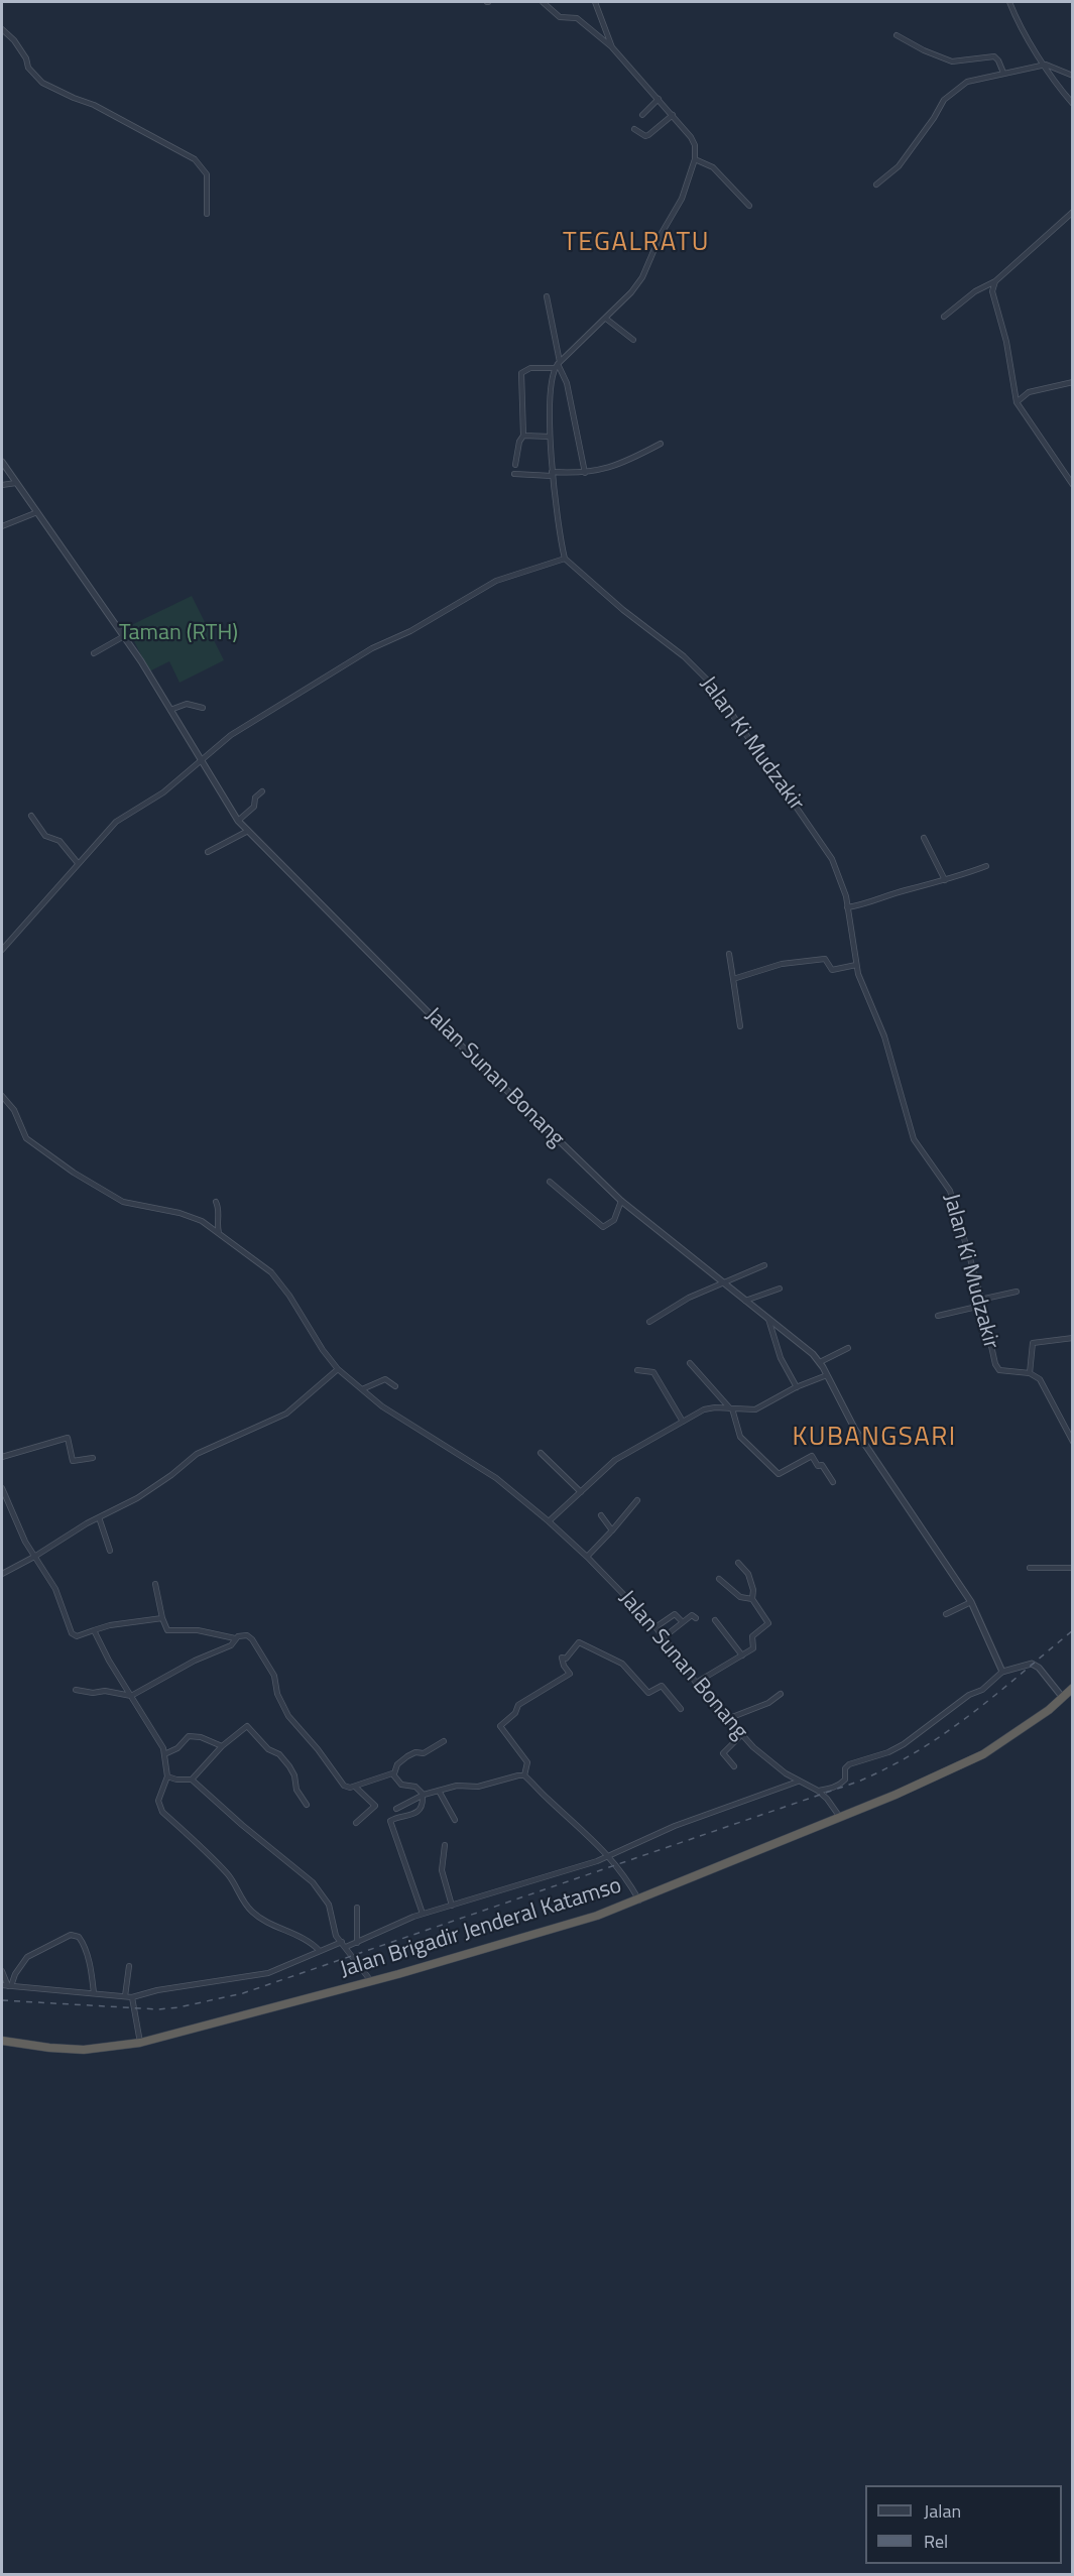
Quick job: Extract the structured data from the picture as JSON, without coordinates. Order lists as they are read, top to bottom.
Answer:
{
  "streets": {
    "highway": ["Jalan Brigadir Jenderal Katamso"],
    "street": ["Jalan Ki Mudzakir", "Jalan Sunan Bonang"]
  },
  "crossings": [
    ["Jalan Sunan Bonang", "Jalan Brigadir Jenderal Katamso"]
  ],
  "districts": ["TEGALRATU", "KUBANGSARI"],
  "parks": ["Taman (RTH)"],
  "legend": ["Jalan", "Rel"]
}
